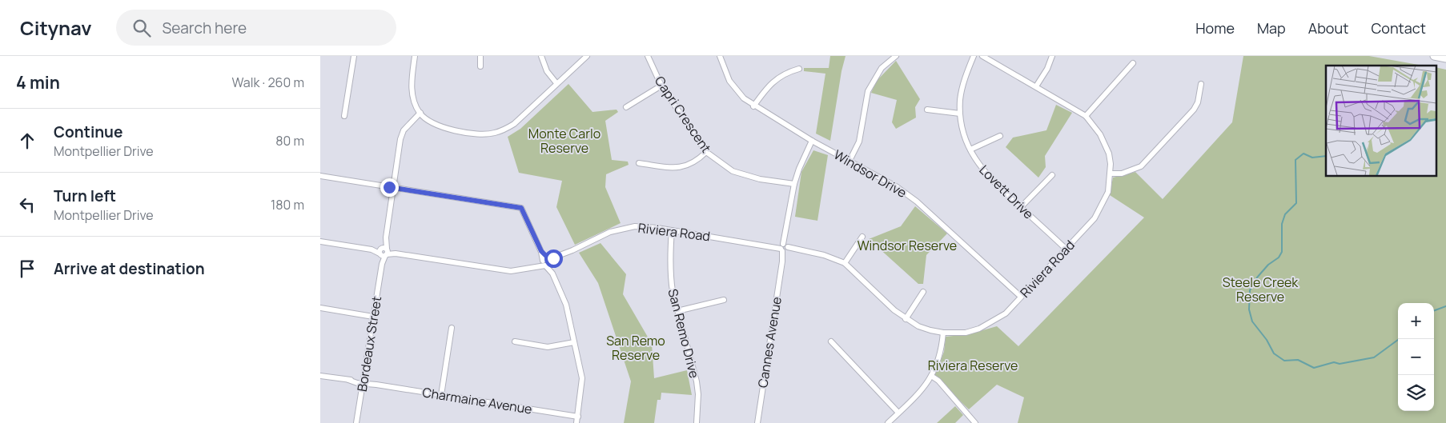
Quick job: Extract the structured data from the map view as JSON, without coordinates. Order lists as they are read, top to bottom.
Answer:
{
  "streets": {
    "street": [
      "Capri Crescent",
      "Windsor Drive",
      "Lovett Drive",
      "Riviera Road",
      "San Remo Drive",
      "Cannes Avenue",
      "Bordeaux Street",
      "Charmaine Avenue"
    ]
  },
  "crossings": [
    ["Capri Crescent", "Cannes Avenue"],
    ["Windsor Drive", "Riviera Road"],
    ["Windsor Drive", "Cannes Avenue"],
    ["Lovett Drive", "Riviera Road"],
    ["Riviera Road", "San Remo Drive"],
    ["Riviera Road", "Cannes Avenue"],
    ["Riviera Road", "Bordeaux Street"],
    ["Bordeaux Street", "Charmaine Avenue"]
  ],
  "parks": [
    "Monte Carlo Reserve",
    "Windsor Reserve",
    "Steele Creek Reserve",
    "San Remo Reserve",
    "Riviera Reserve"
  ],
  "page": {
    "header": "Citynav",
    "search": "Search here",
    "nav": [
      "Home",
      "Map",
      "About",
      "Contact"
    ],
    "heading": ["4 min", "Walk · 260 m"],
    "list": [
      ["Continue", "Montpellier Drive", "80 m"],
      ["Turn left", "Montpellier Drive", "180 m"],
      "Arrive at destination"
    ],
    "map_buttons": ["+", "−"]
  }
}
